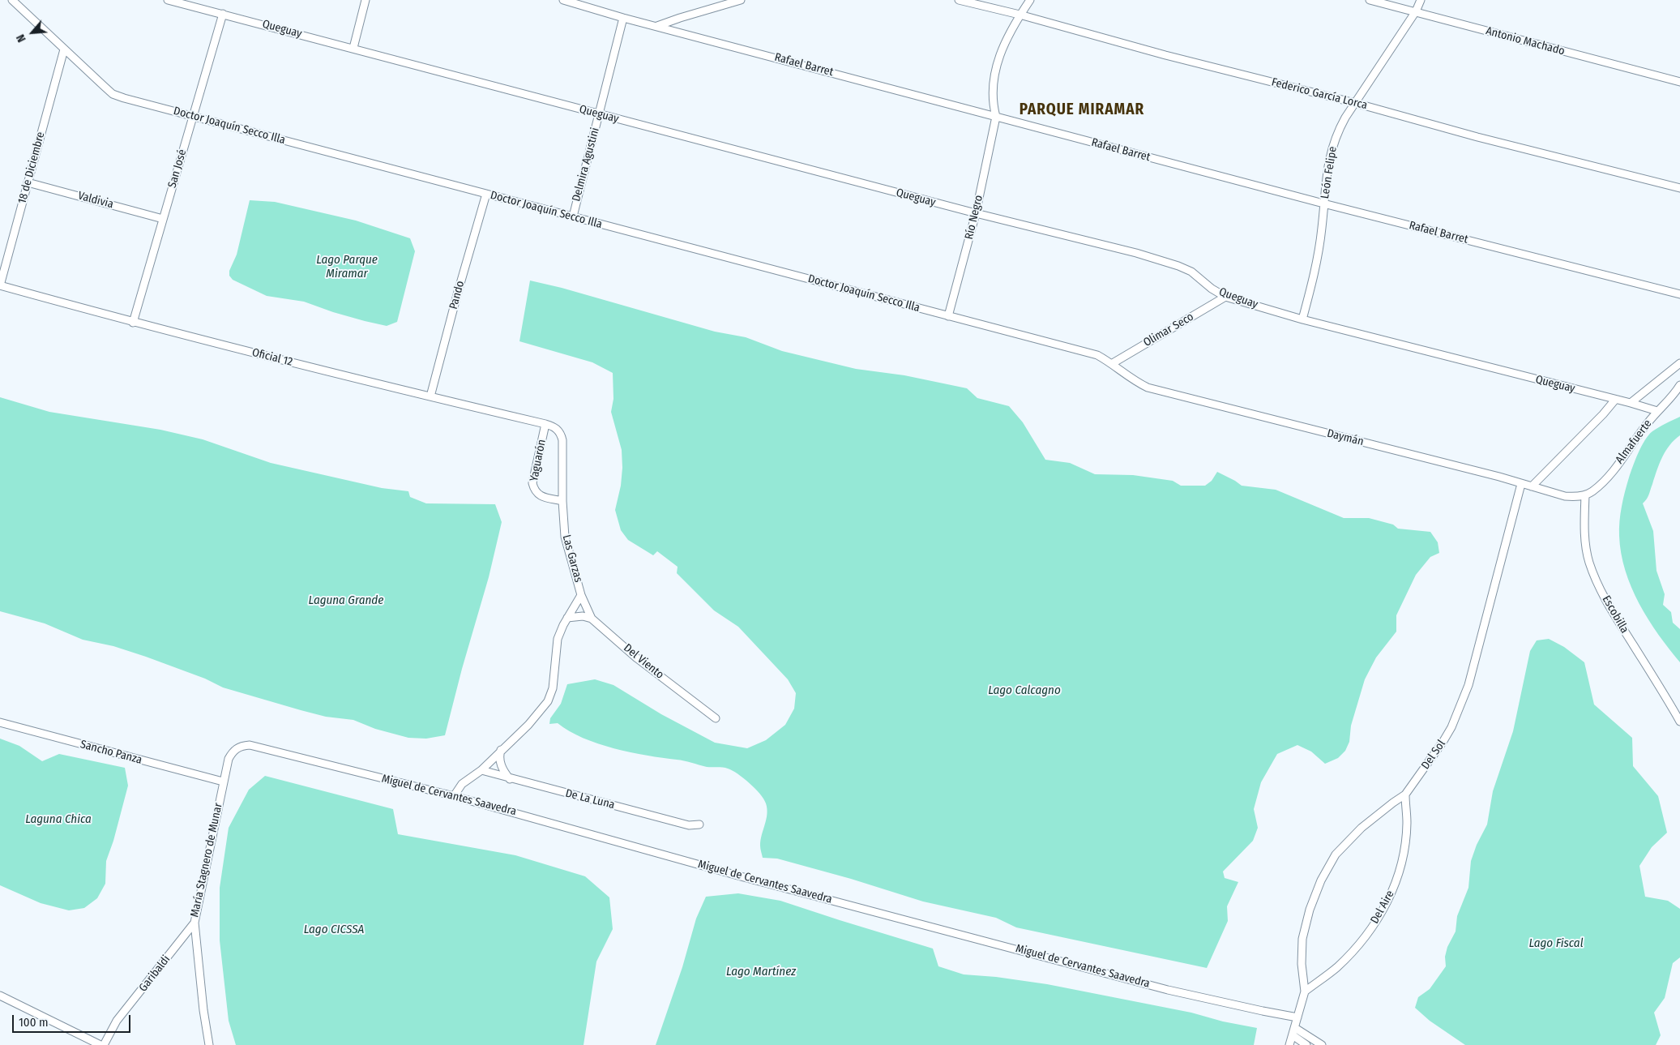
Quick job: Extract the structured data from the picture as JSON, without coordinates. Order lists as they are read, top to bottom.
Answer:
{
  "streets": {
    "street": [
      "Queguay",
      "Antonio Machado",
      "Rafael Barret",
      "Federico García Lorca",
      "Doctor Joaquín Secco Illa",
      "Delmira Agustini",
      "18 de Diciembre",
      "San José",
      "León Felipe",
      "Valdivia",
      "Río Negro",
      "Pando",
      "Olimar Seco",
      "Oficial 12",
      "Daymán",
      "Almafuerte",
      "Yaguarón",
      "Las Garzas",
      "Escobilla",
      "Del Viento",
      "Sancho Panza",
      "Del Sol",
      "Miguel de Cervantes Saavedra",
      "De La Luna",
      "María Stagnero de Munar",
      "Del Aire",
      "Garibaldi"
    ]
  },
  "crossings": [
    ["Queguay", "Delmira Agustini"],
    ["Queguay", "San José"],
    ["Queguay", "León Felipe"],
    ["Queguay", "Río Negro"],
    ["Queguay", "Olimar Seco"],
    ["Queguay", "Almafuerte"],
    ["Antonio Machado", "León Felipe"],
    ["Rafael Barret", "Delmira Agustini"],
    ["Rafael Barret", "León Felipe"],
    ["Rafael Barret", "Río Negro"],
    ["Federico García Lorca", "León Felipe"],
    ["Federico García Lorca", "Río Negro"],
    ["Doctor Joaquín Secco Illa", "Delmira Agustini"],
    ["Doctor Joaquín Secco Illa", "18 de Diciembre"],
    ["Doctor Joaquín Secco Illa", "San José"],
    ["Doctor Joaquín Secco Illa", "Río Negro"],
    ["Doctor Joaquín Secco Illa", "Pando"],
    ["Doctor Joaquín Secco Illa", "Olimar Seco"],
    ["Doctor Joaquín Secco Illa", "Daymán"],
    ["18 de Diciembre", "Valdivia"],
    ["18 de Diciembre", "Oficial 12"],
    ["San José", "Valdivia"],
    ["San José", "Oficial 12"],
    ["Pando", "Oficial 12"],
    ["Olimar Seco", "Daymán"],
    ["Oficial 12", "Yaguarón"],
    ["Oficial 12", "Las Garzas"],
    ["Daymán", "Almafuerte"],
    ["Daymán", "Escobilla"],
    ["Daymán", "Del Sol"],
    ["Almafuerte", "Escobilla"],
    ["Yaguarón", "Las Garzas"],
    ["Las Garzas", "Miguel de Cervantes Saavedra"],
    ["Las Garzas", "De La Luna"],
    ["Sancho Panza", "María Stagnero de Munar"],
    ["Del Sol", "Del Aire"],
    ["Miguel de Cervantes Saavedra", "María Stagnero de Munar"],
    ["María Stagnero de Munar", "Garibaldi"]
  ],
  "districts": ["PARQUE MIRAMAR"],
  "water": [
    "Lago Parque Miramar",
    "Laguna Grande",
    "Lago Calcagno",
    "Laguna Chica",
    "Lago CICSSA",
    "Lago Fiscal",
    "Lago Martínez"
  ],
  "scale_bar": "100 m",
  "north": "bottom left"
}
